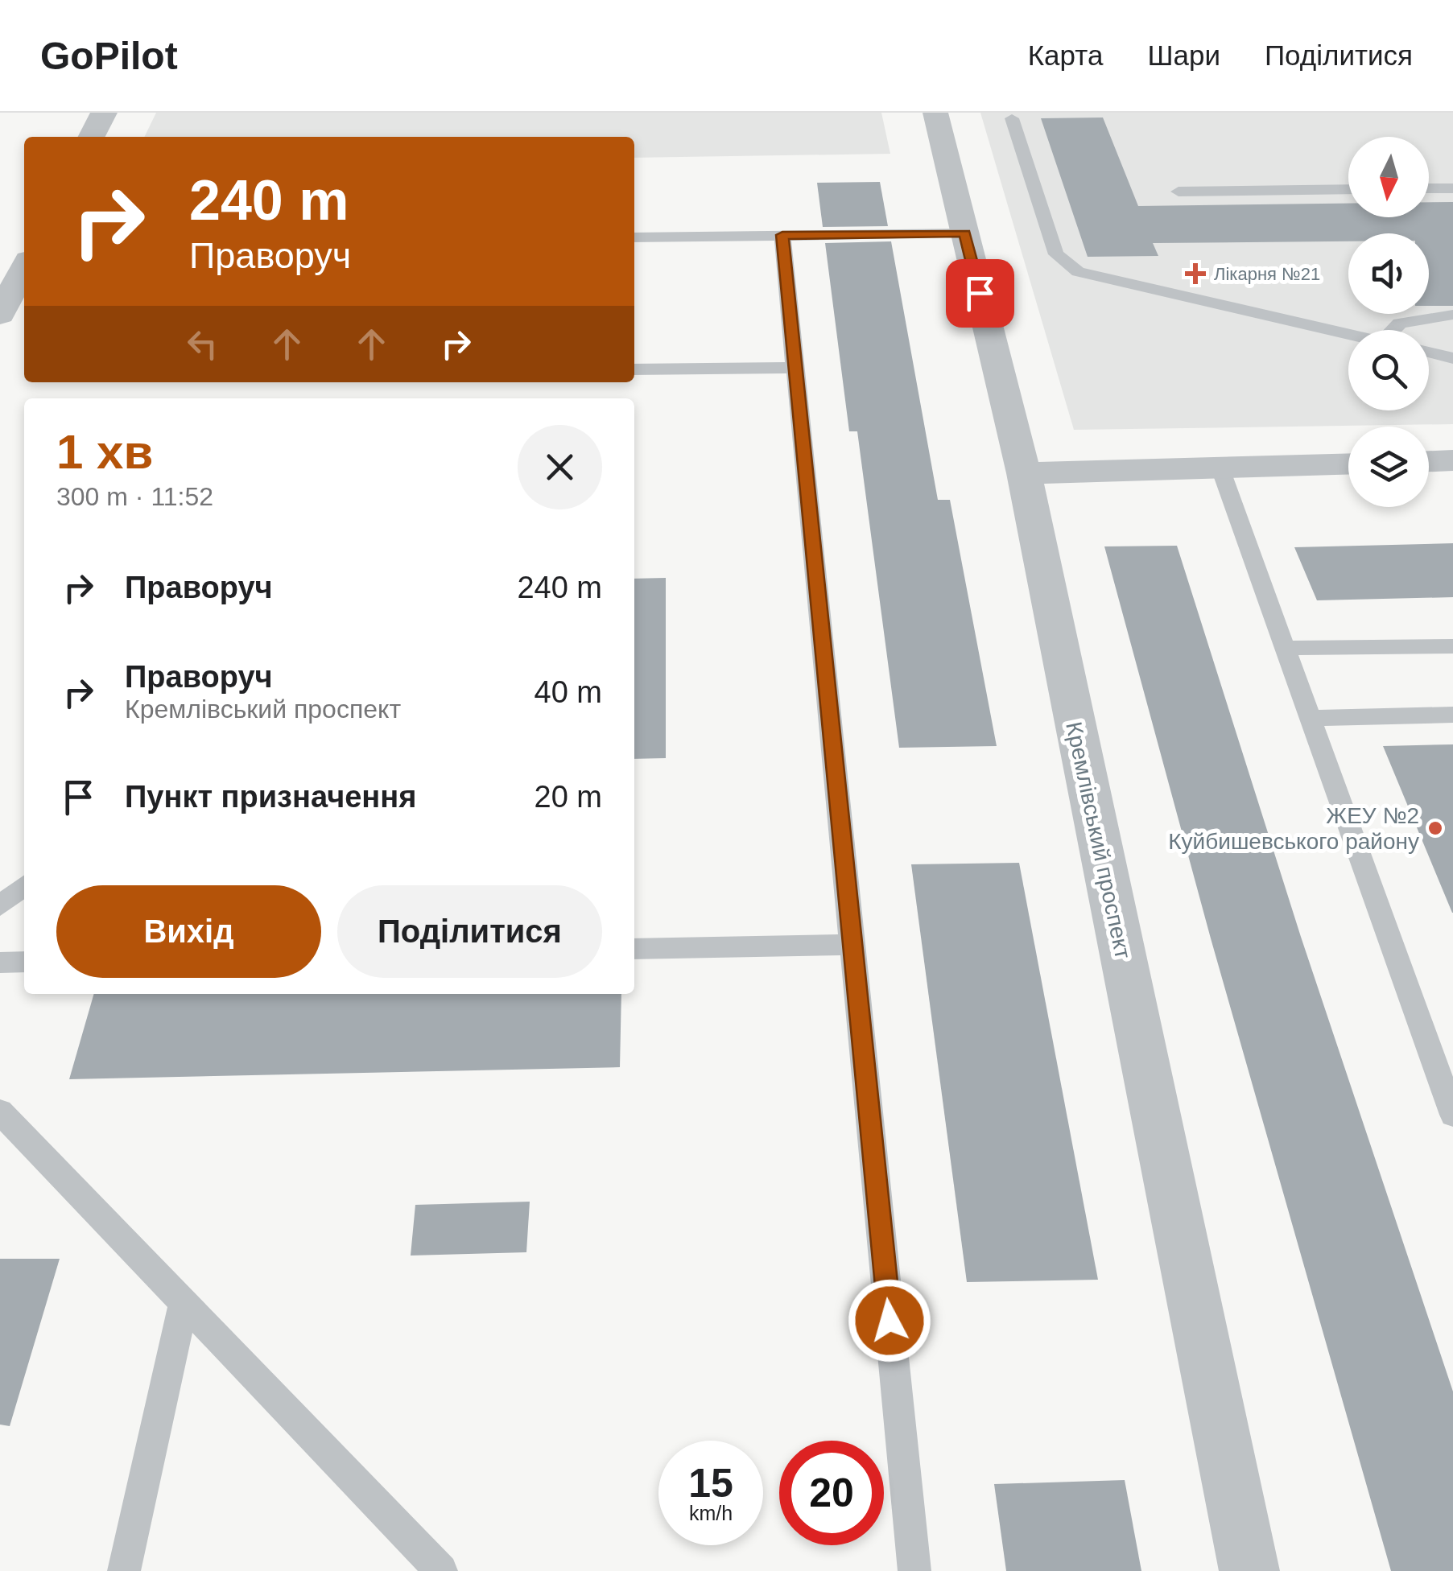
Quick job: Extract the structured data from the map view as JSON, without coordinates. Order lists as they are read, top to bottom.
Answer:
{
  "streets": {
    "street": ["Кремлівський проспект"]
  },
  "places": {
    "health": ["Лікарня №21"],
    "other": ["ЖЕУ №2 Куйбишевського району"]
  },
  "north": "bottom",
  "page": {
    "header": "GoPilot",
    "nav": ["Карта", "Шари", "Поділитися"],
    "turn": ["240 m", "Праворуч"],
    "heading": ["1 хв", "300 m · 11:52"],
    "list": [
      {
        "name": "Праворуч",
        "value": "240 m"
      },
      {
        "name": "Праворуч",
        "note": "Кремлівський проспект",
        "value": "40 m"
      },
      {
        "name": "Пункт призначення",
        "value": "20 m"
      }
    ],
    "buttons": ["Вихід", "Поділитися"],
    "speed": "15 km/h",
    "limit": "20"
  }
}
